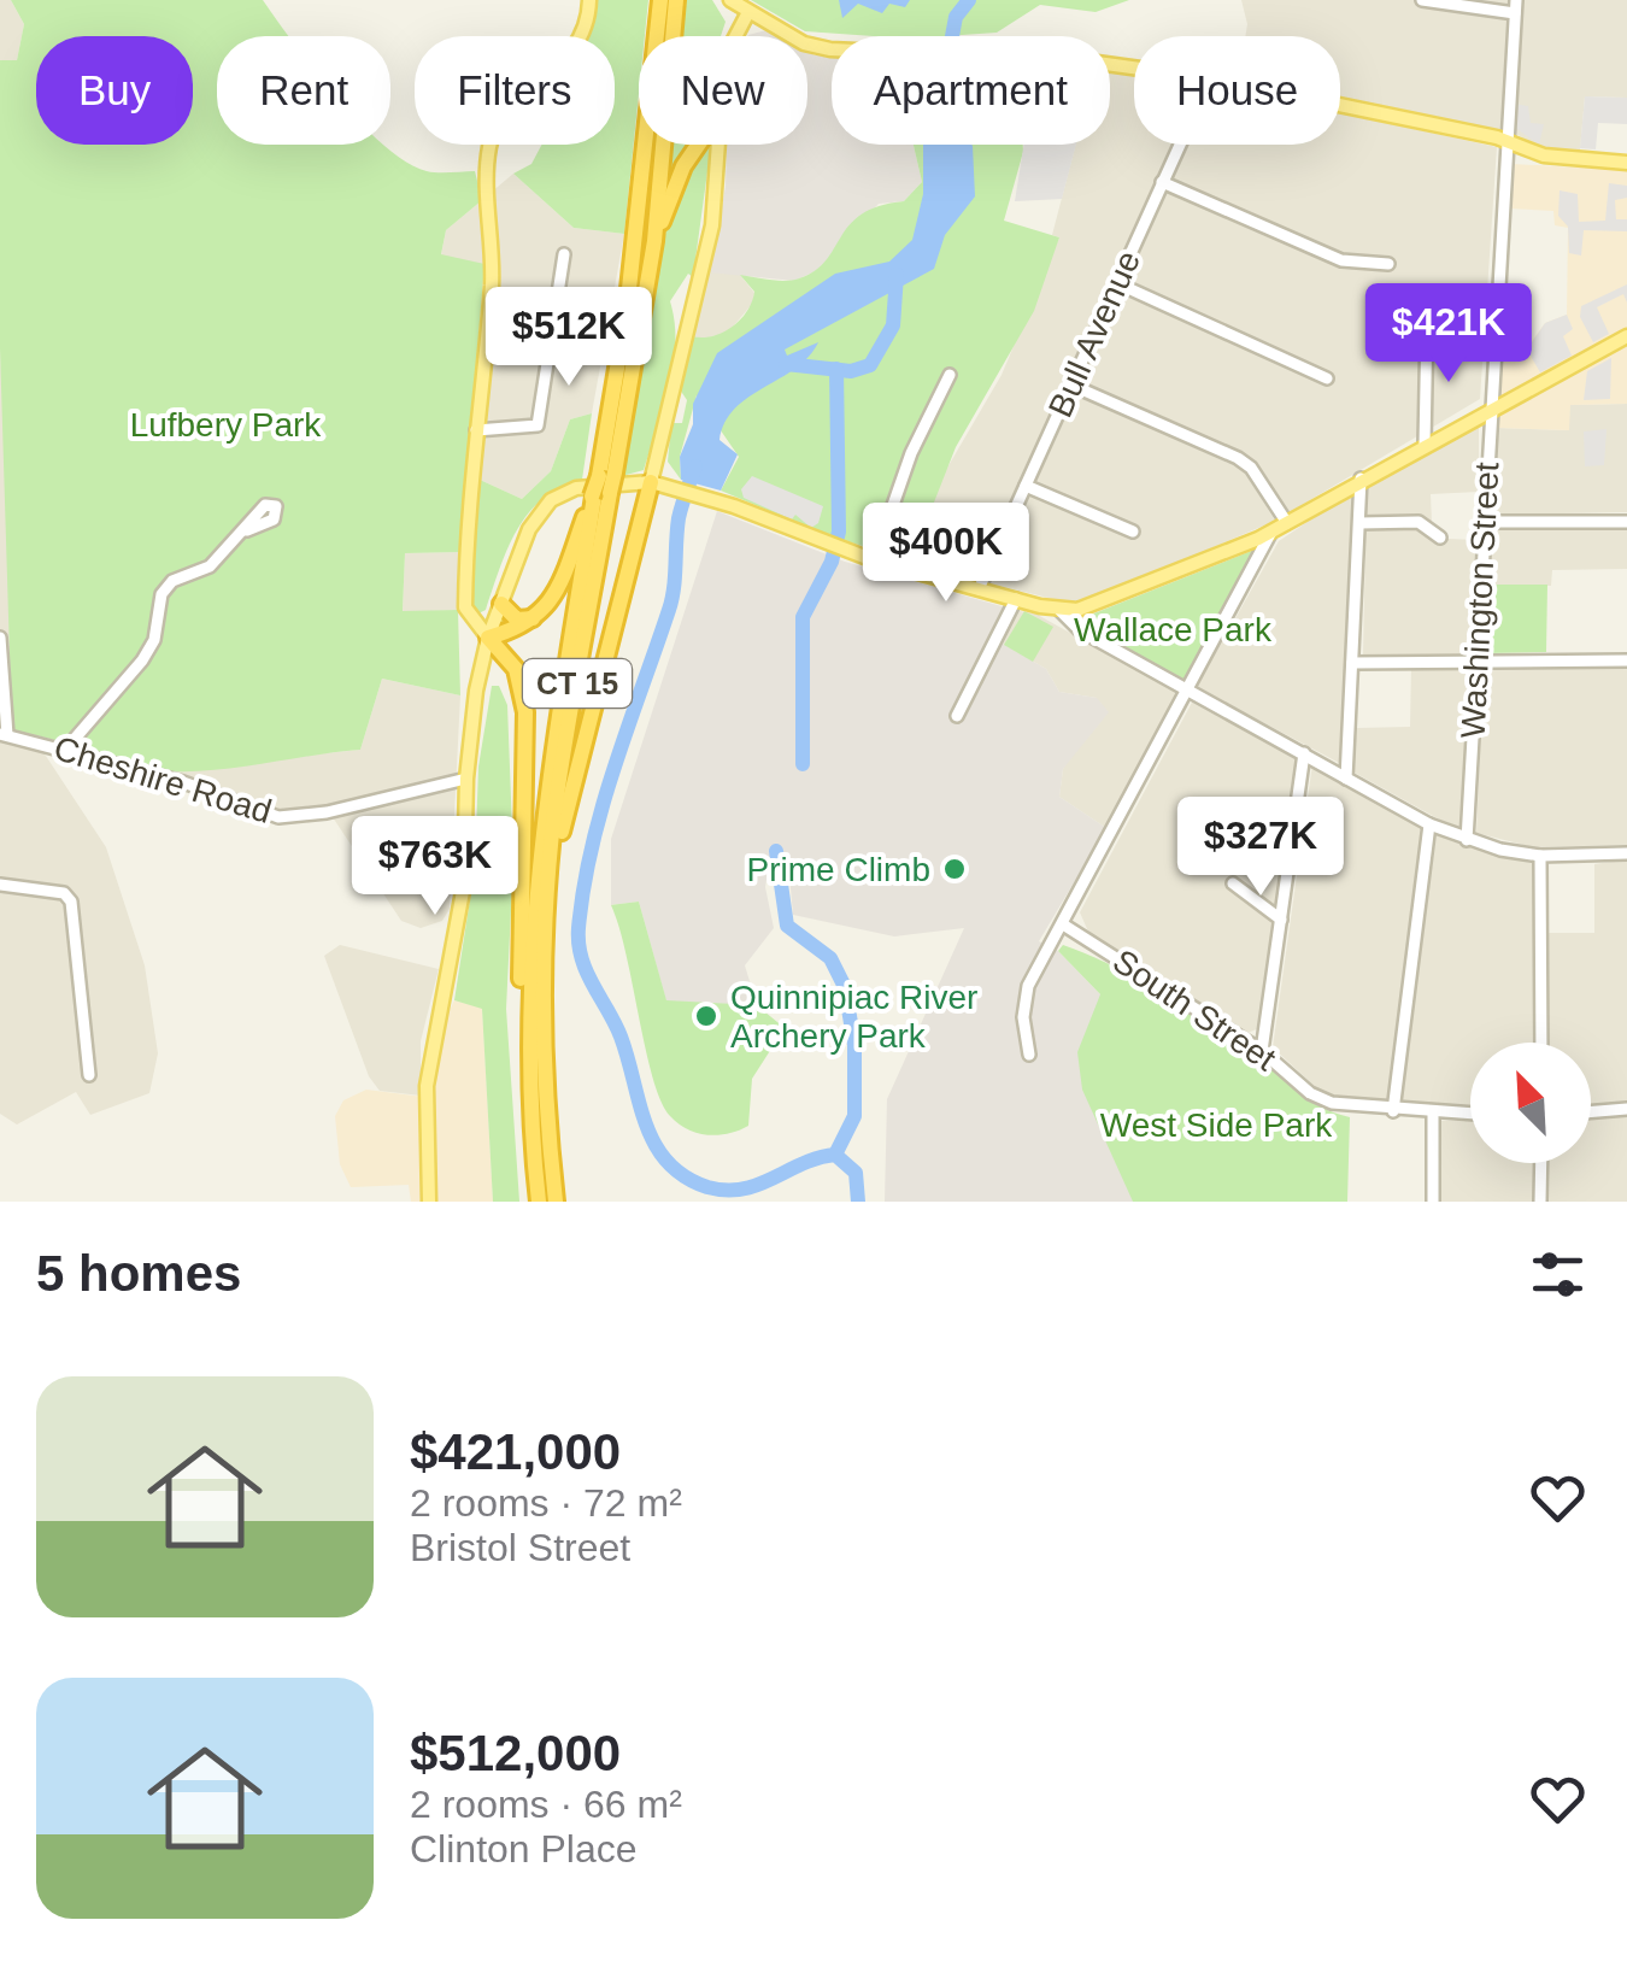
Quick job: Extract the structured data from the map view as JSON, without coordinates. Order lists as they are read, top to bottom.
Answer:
{
  "streets": {
    "highway": ["CT 15"],
    "street": [
      "Bull Avenue",
      "Washington Street",
      "Cheshire Road",
      "South Street"
    ]
  },
  "parks": ["Lufbery Park", "Wallace Park", "West Side Park"],
  "places": ["Prime Climb", "Quinnipiac River Archery Park"],
  "north": "top left",
  "page": {
    "chip": [
      "Buy",
      "Rent",
      "Filters",
      "New",
      "Apartment",
      "House"
    ],
    "price": [
      "$421K",
      "$512K",
      "$400K",
      "$327K",
      "$763K"
    ],
    "heading": "5 homes",
    "list": [
      {
        "name": "$421,000",
        "note": "2 rooms · 72 m² · Bristol Street"
      },
      {
        "name": "$512,000",
        "note": "2 rooms · 66 m² · Clinton Place"
      }
    ]
  }
}
